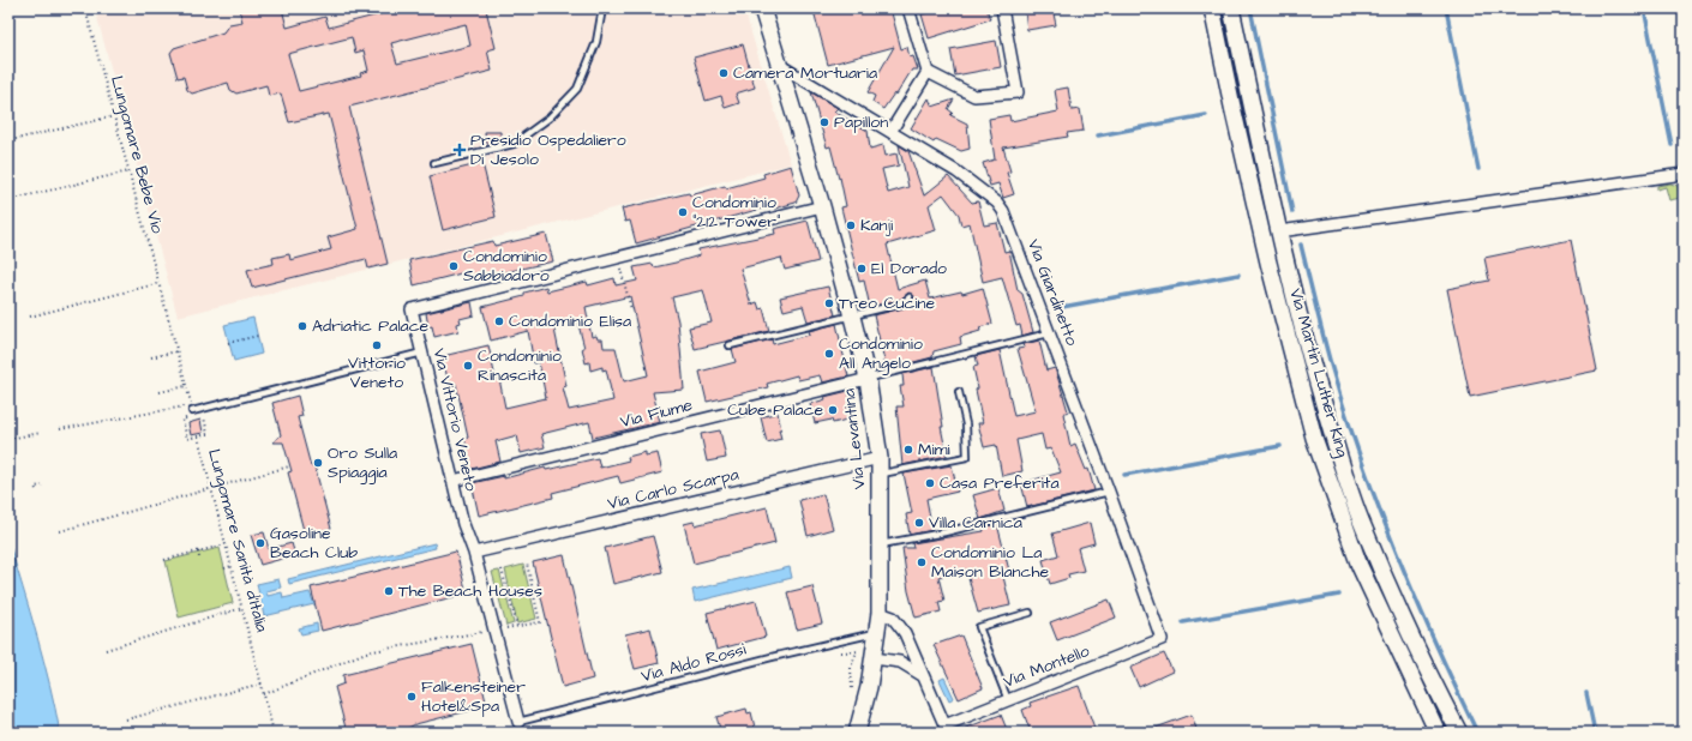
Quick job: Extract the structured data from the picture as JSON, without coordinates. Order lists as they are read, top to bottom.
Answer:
{
  "streets": {
    "main road": ["Via Martin Luther King", "Via Levantina"],
    "street": [
      "Via Giardinetto",
      "Via Fiume",
      "Via Vittorio Veneto",
      "Via Carlo Scarpa",
      "Via Montello"
    ],
    "lane": ["Via Aldo Rossi"],
    "path": ["Lungomare Bebe Vio", "Lungomare Sanità d'Italia"]
  },
  "crossings": [
    ["Via Giardinetto", "Via Levantina"],
    ["Via Giardinetto", "Via Montello"],
    ["Via Fiume", "Via Vittorio Veneto"],
    ["Via Fiume", "Via Levantina"],
    ["Via Vittorio Veneto", "Via Levantina"],
    ["Via Vittorio Veneto", "Via Carlo Scarpa"],
    ["Via Vittorio Veneto", "Via Aldo Rossi"],
    ["Via Levantina", "Via Carlo Scarpa"],
    ["Via Levantina", "Via Aldo Rossi"]
  ],
  "places": {
    "other": [
      "Camera Mortuaria",
      "Papillon",
      "Condominio \"212 Tower\"",
      "Kanji",
      "Condominio Sabbiadoro",
      "El Dorado",
      "Treo Cucine",
      "Condominio Elisa",
      "Adriatic Palace",
      "Vittorio Veneto",
      "Condominio All Angelo",
      "Condominio Rinascita",
      "Cube Palace",
      "Mimi",
      "Oro Sulla Spiaggia",
      "Casa Preferita",
      "Villa Carnica",
      "Gasoline Beach Club",
      "Condominio La Maison Blanche",
      "The Beach Houses",
      "Falkensteiner Hotel&Spa"
    ],
    "health": ["Presidio Ospedaliero Di Jesolo"]
  }
}
